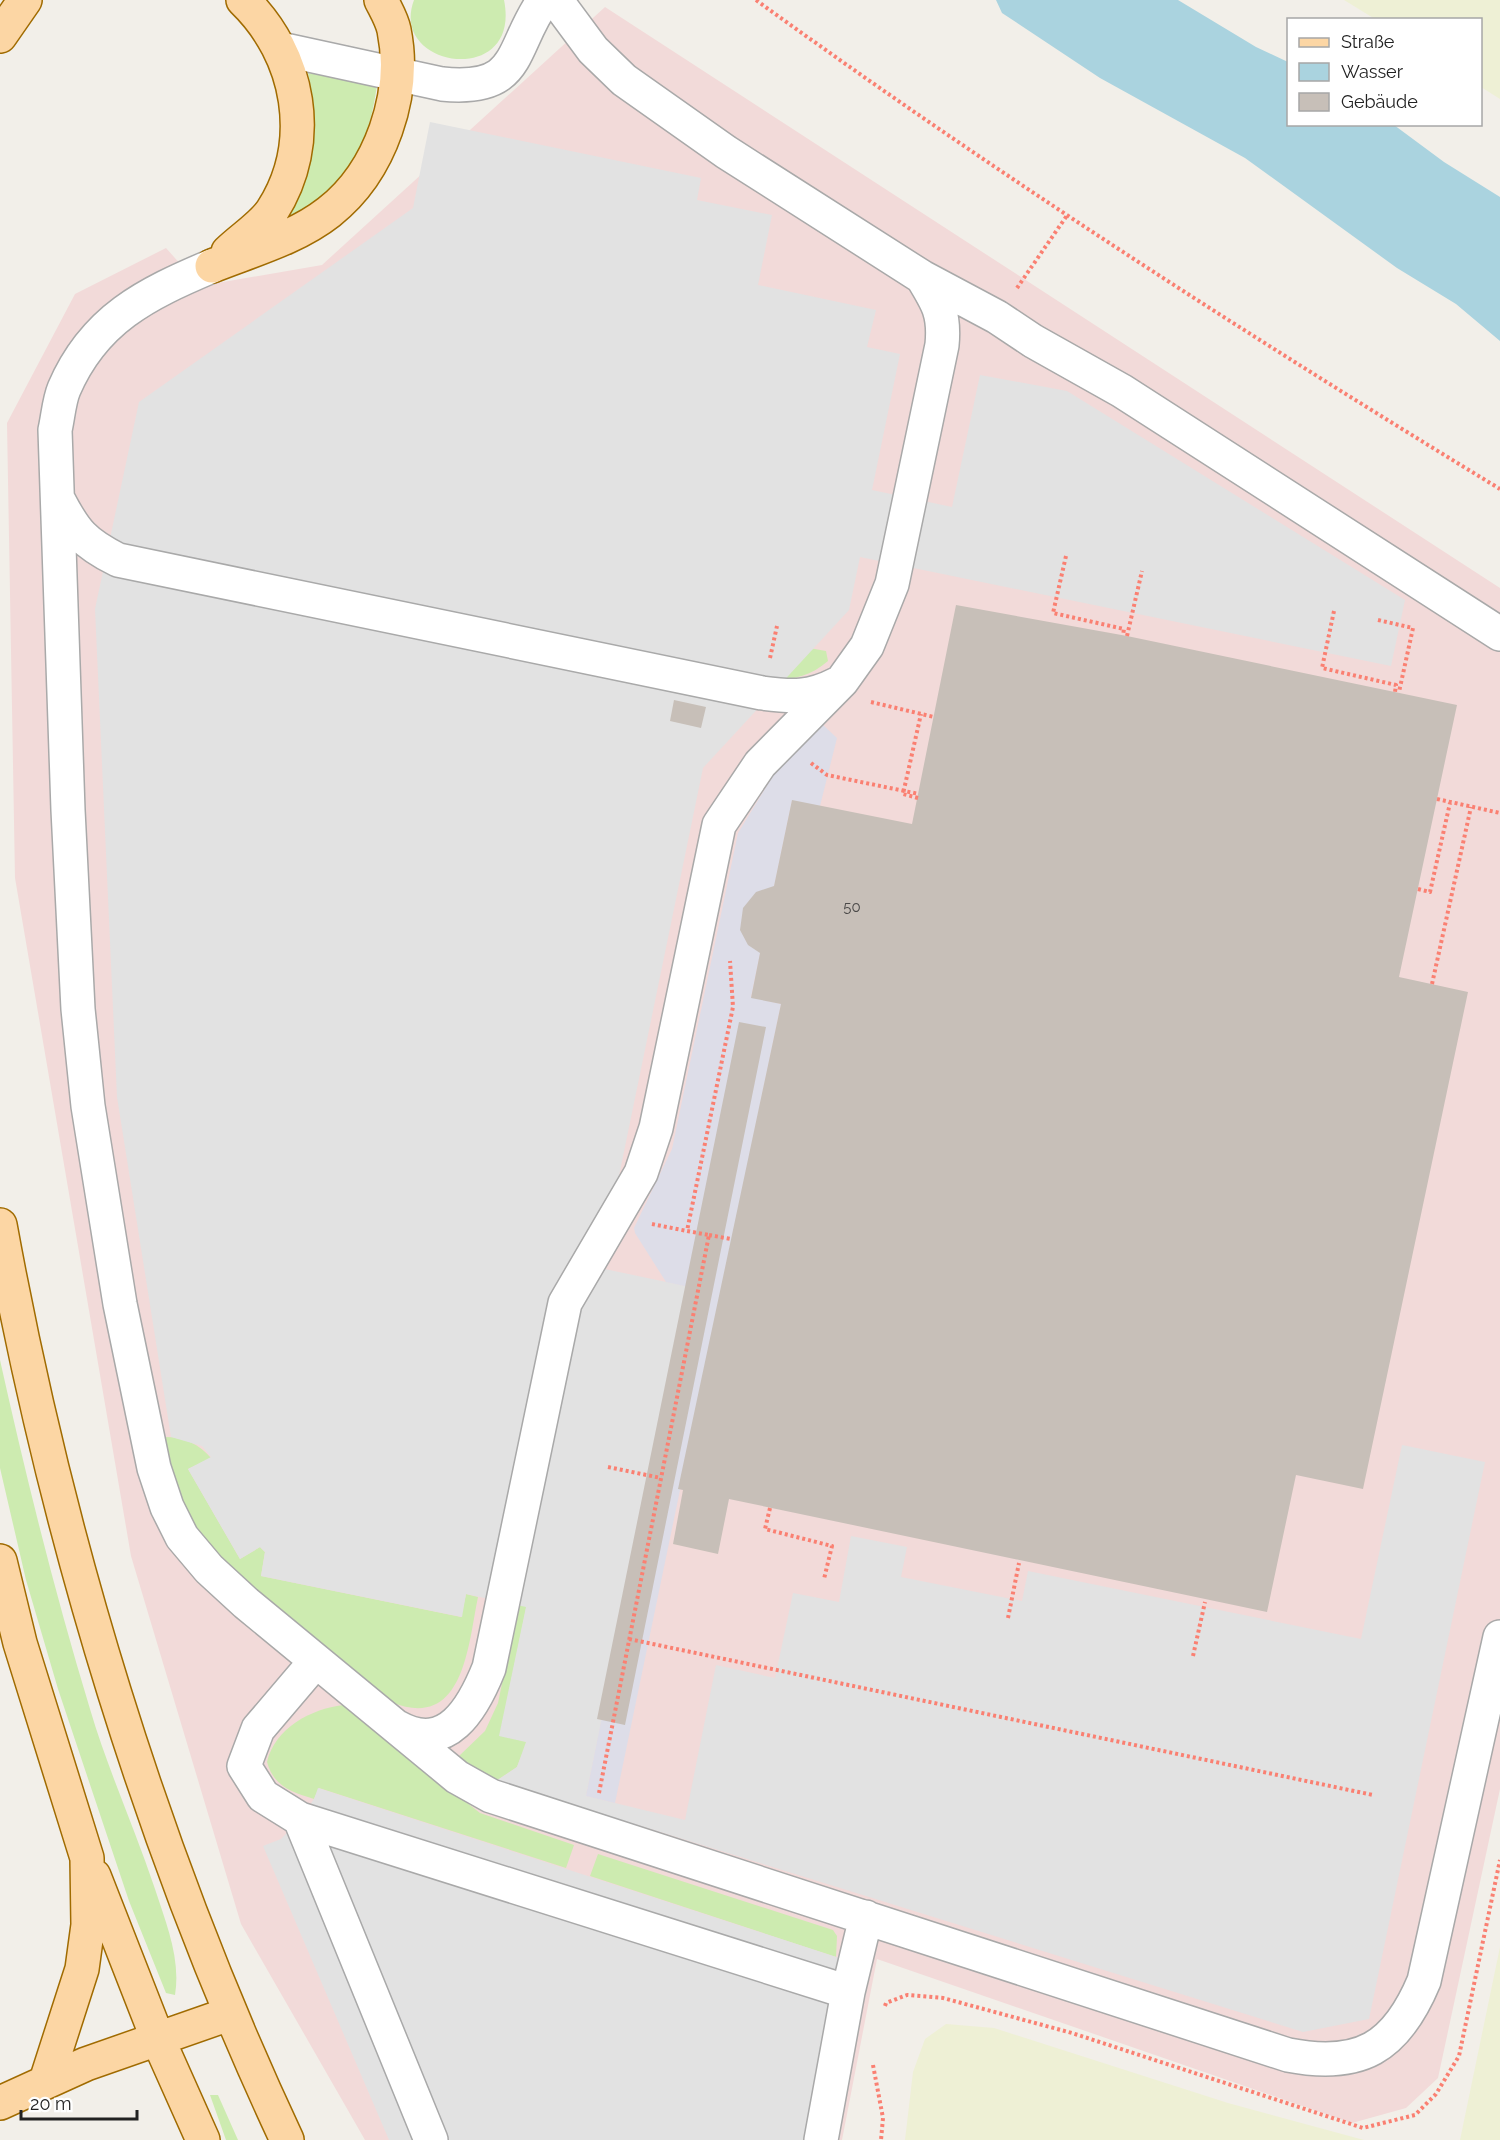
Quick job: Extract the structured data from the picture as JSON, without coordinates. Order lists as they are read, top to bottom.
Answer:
{
  "house_numbers": ["50"],
  "legend": ["Straße", "Wasser", "Gebäude"],
  "scale_bar": "20 m"
}
